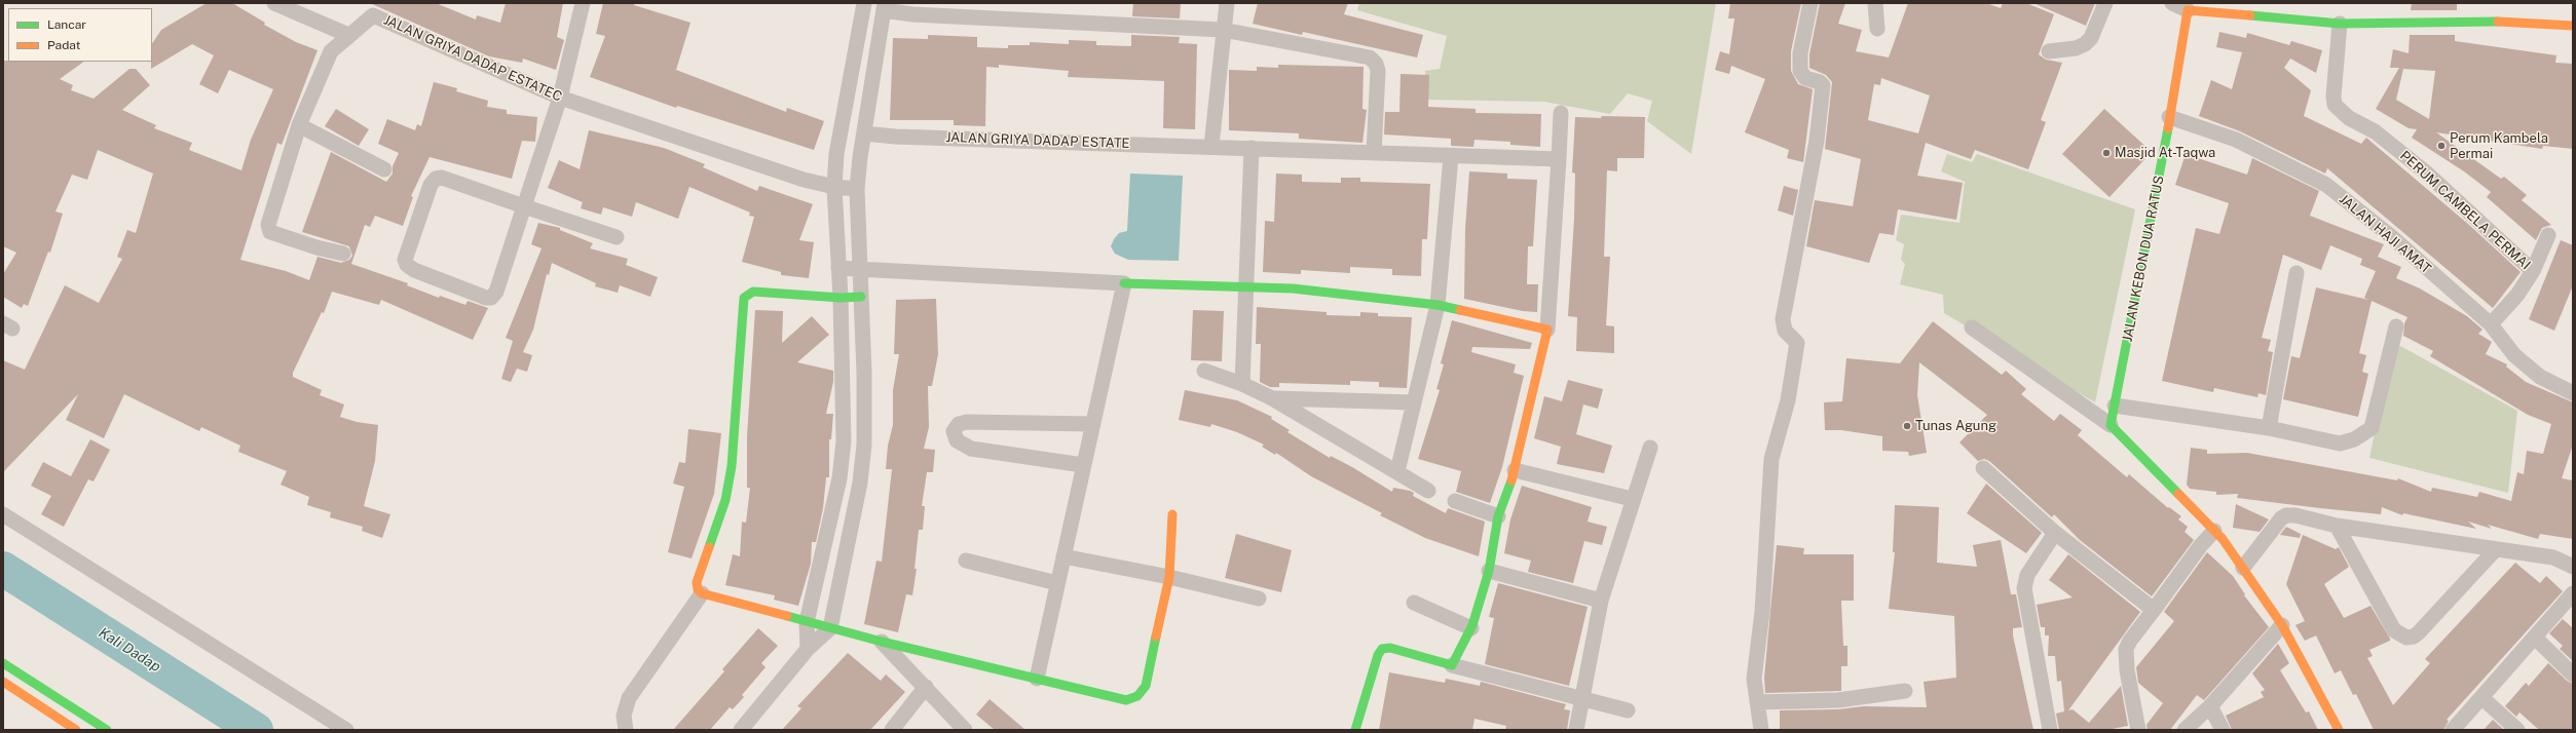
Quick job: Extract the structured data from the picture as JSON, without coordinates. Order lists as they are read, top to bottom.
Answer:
{
  "streets": {
    "street": [
      "JALAN GRIYA DADAP ESTATEC",
      "JALAN GRIYA DADAP ESTATE",
      "PERUM CAMBELA PERMAI",
      "JALAN HAJI AMAT",
      "JALAN KEBON DUA RATUS"
    ]
  },
  "crossings": [
    ["PERUM CAMBELA PERMAI", "JALAN HAJI AMAT"],
    ["JALAN HAJI AMAT", "JALAN KEBON DUA RATUS"]
  ],
  "water": ["Kali Dadap"],
  "places": ["Perum Kambela Permai", "Masjid At-Taqwa", "Tunas Agung"],
  "legend": ["Lancar", "Padat"]
}
